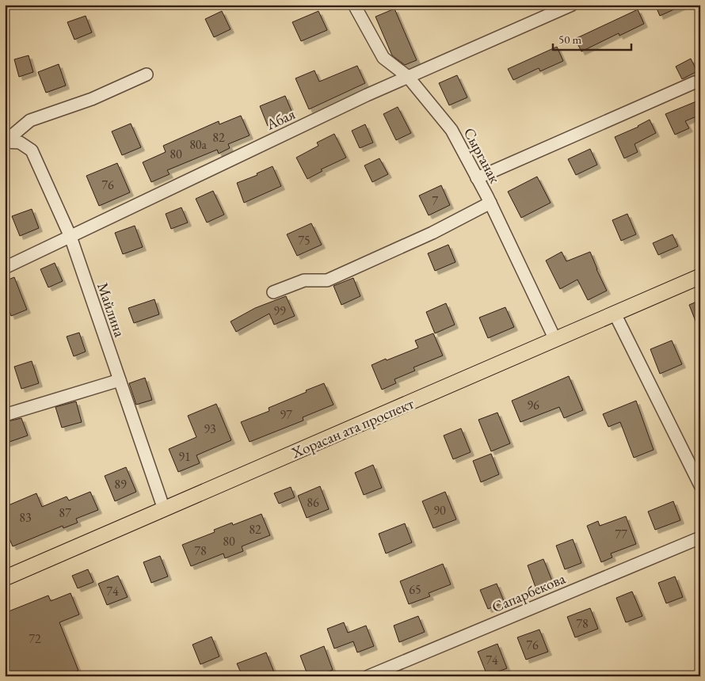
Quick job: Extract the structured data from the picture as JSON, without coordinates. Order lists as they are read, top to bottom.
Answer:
{
  "streets": {
    "main road": ["Хорасан ата проспект"],
    "street": [
      "Абая",
      "Сырганак",
      "Майлина",
      "Сапарбекова"
    ]
  },
  "crossings": [
    ["Абая", "Сырганак"],
    ["Абая", "Майлина"],
    ["Сырганак", "Хорасан ата проспект"],
    ["Майлина", "Хорасан ата проспект"]
  ],
  "house_numbers": [
    "82",
    "80а",
    "80",
    "76",
    "7",
    "75",
    "99",
    "96",
    "97",
    "93",
    "91",
    "89",
    "86",
    "90",
    "87",
    "83",
    "82",
    "77",
    "80",
    "78",
    "65",
    "74",
    "78",
    "72",
    "76",
    "74"
  ],
  "scale_bar": "50 m"
}
